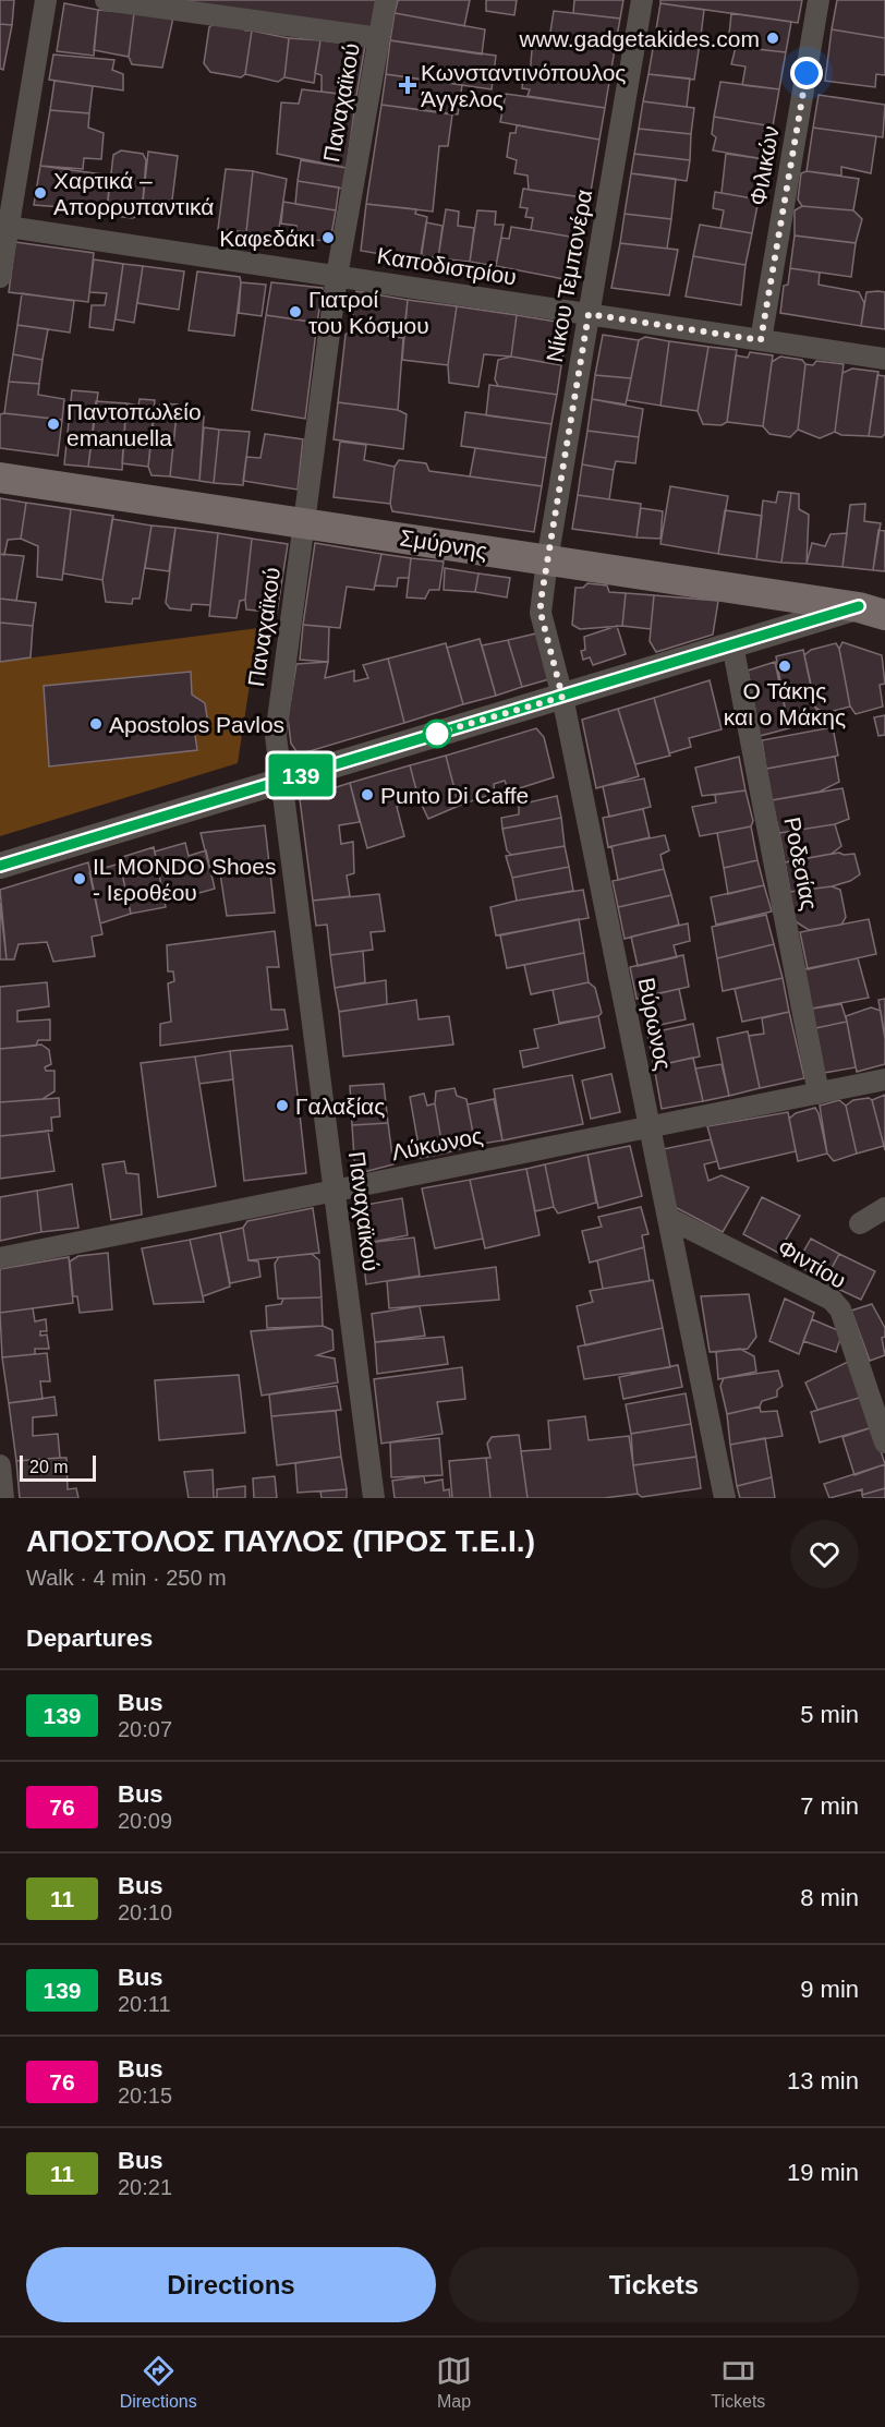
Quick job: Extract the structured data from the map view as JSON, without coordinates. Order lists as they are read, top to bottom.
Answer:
{
  "streets": {
    "main road": ["Σμύρνης"],
    "street": [
      "Παναχαϊκού",
      "Φιλικών",
      "Καποδιστρίου",
      "Νίκου Τεμπονέρα",
      "Ροδεσίας",
      "Βύρωνος",
      "Λύκωνος",
      "Φιντίου"
    ]
  },
  "crossings": [
    ["Παναχαϊκού", "Καποδιστρίου"],
    ["Παναχαϊκού", "Σμύρνης"],
    ["Παναχαϊκού", "Λύκωνος"],
    ["Φιλικών", "Καποδιστρίου"],
    ["Καποδιστρίου", "Νίκου Τεμπονέρα"],
    ["Νίκου Τεμπονέρα", "Σμύρνης"],
    ["Νίκου Τεμπονέρα", "Βύρωνος"],
    ["Σμύρνης", "Βύρωνος"],
    ["Ροδεσίας", "Λύκωνος"],
    ["Βύρωνος", "Λύκωνος"],
    ["Βύρωνος", "Φιντίου"]
  ],
  "places": {
    "other": [
      "www.gadgetakides.com",
      "Χαρτικά – Απορρυπαντικά",
      "Καφεδάκι",
      "Γιατροί του Κόσμου",
      "Παντοπωλείο emanuella",
      "Ο Τάκης και ο Μάκης",
      "Apostolos Pavlos",
      "Punto Di Caffe",
      "IL MONDO Shoes - Ιεροθέου",
      "Γαλαξίας"
    ],
    "health": ["Κωνσταντινόπουλος Άγγελος"]
  },
  "lines": ["bus line 139"],
  "scale_bar": "20 m",
  "page": {
    "on_map": "139",
    "scale": "20 m",
    "heading": [
      ["ΑΠΟΣΤΟΛΟΣ ΠΑΥΛΟΣ (ΠΡΟΣ Τ.Ε.Ι.)", "Walk · 4 min · 250 m"],
      "Departures"
    ],
    "list": [
      {
        "mark": "139",
        "name": "Bus",
        "note": "20:07",
        "value": "5 min"
      },
      {
        "mark": "76",
        "name": "Bus",
        "note": "20:09",
        "value": "7 min"
      },
      {
        "mark": "11",
        "name": "Bus",
        "note": "20:10",
        "value": "8 min"
      },
      {
        "mark": "139",
        "name": "Bus",
        "note": "20:11",
        "value": "9 min"
      },
      {
        "mark": "76",
        "name": "Bus",
        "note": "20:15",
        "value": "13 min"
      },
      {
        "mark": "11",
        "name": "Bus",
        "note": "20:21",
        "value": "19 min"
      }
    ],
    "buttons": ["Directions", "Tickets"],
    "tabs": ["Directions", "Map", "Tickets"]
  }
}
